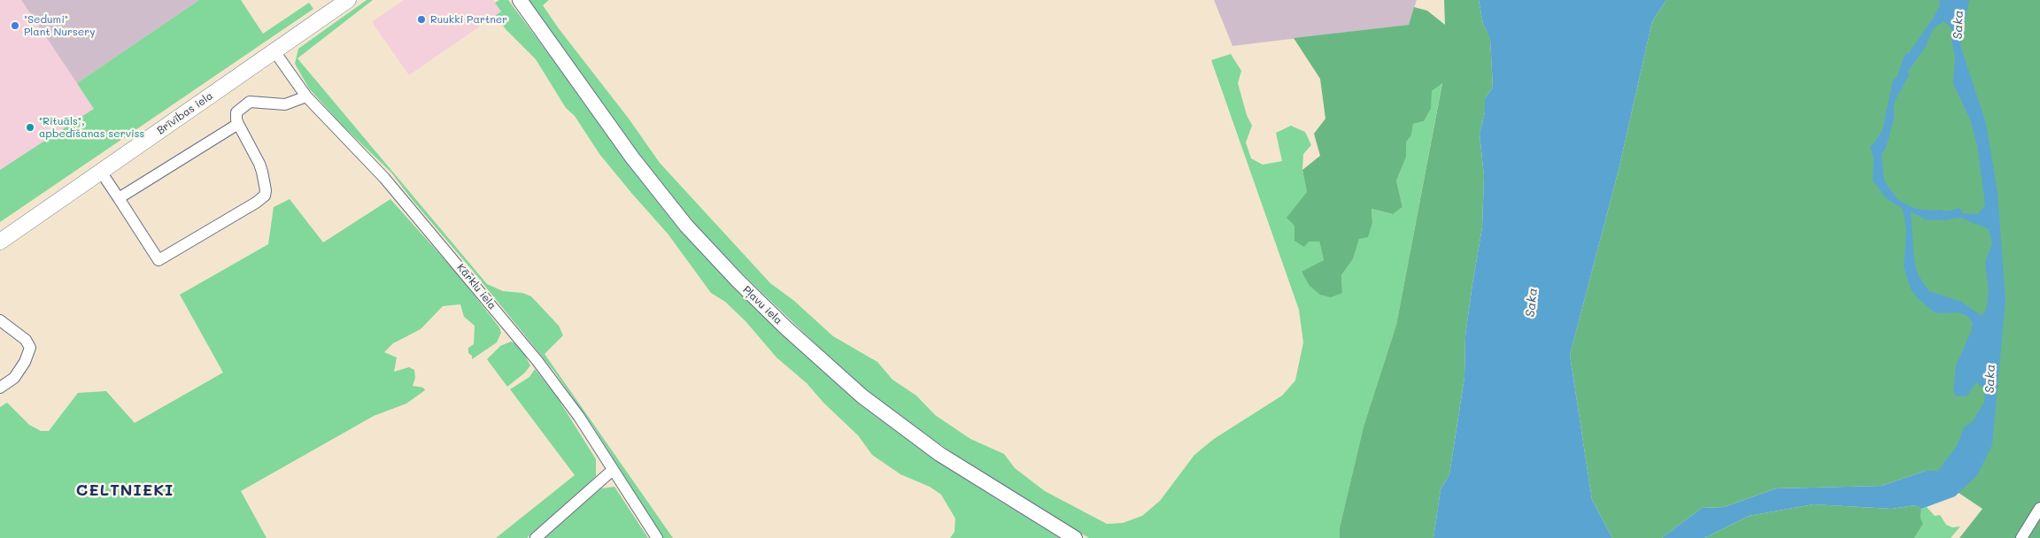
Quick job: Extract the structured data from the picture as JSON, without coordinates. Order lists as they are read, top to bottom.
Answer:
{
  "streets": {
    "main road": ["Brīvības iela"],
    "street": ["Kārklu iela", "Pļavu iela"]
  },
  "crossings": [
    ["Brīvības iela", "Kārklu iela"]
  ],
  "districts": ["CELTNIEKI"],
  "water": ["Saka"],
  "places": ["Ruukki Partner", "\"Sedumi\" Plant Nursery", "\"Rituāls\", apbedīšanas serviss"]
}
